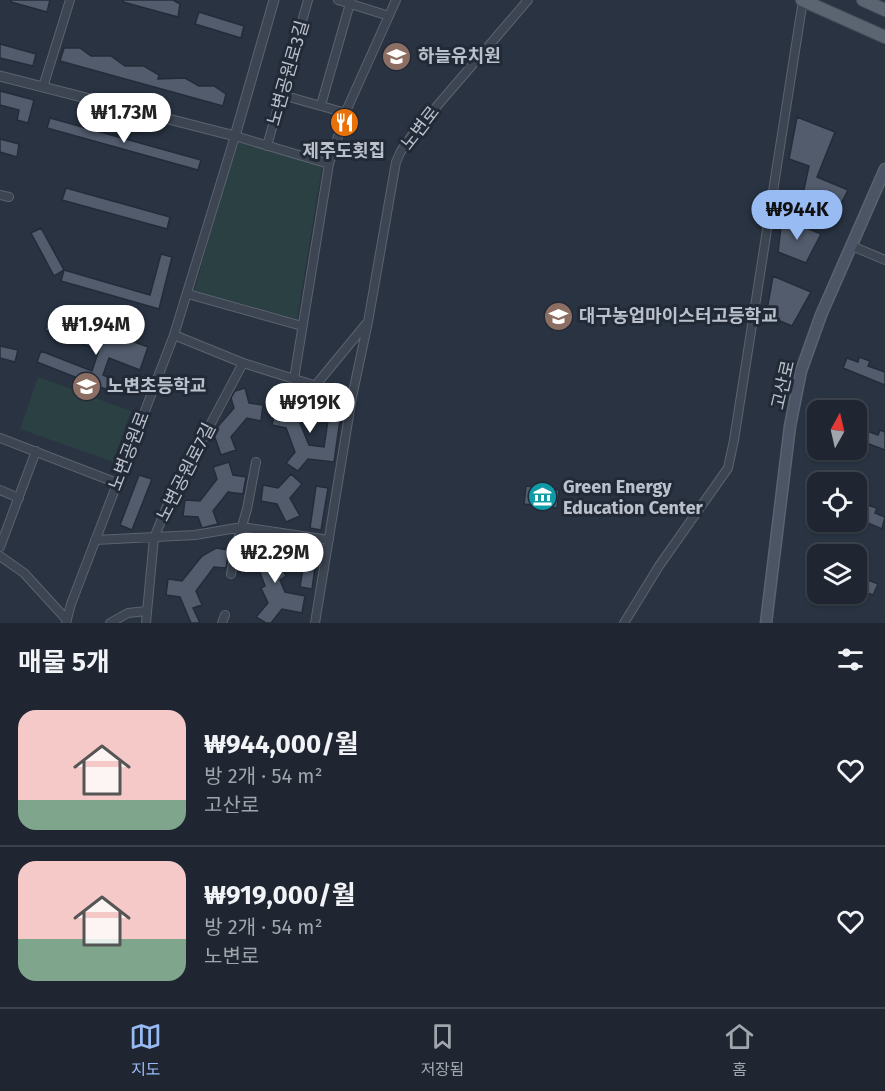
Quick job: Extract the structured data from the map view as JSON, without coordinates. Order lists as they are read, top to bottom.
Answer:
{
  "streets": {
    "main road": ["고산로"],
    "street": [
      "노변공원로3길",
      "노변로",
      "노변공원로",
      "노변공원로7길"
    ]
  },
  "places": {
    "school or university": ["하늘유치원", "대구농업마이스터고등학교", "노변초등학교"],
    "restaurant": ["제주도횟집"],
    "museum": ["Green Energy Education Center"]
  },
  "north": "top",
  "page": {
    "price": [
      "₩1.73M",
      "₩944K",
      "₩1.94M",
      "₩919K",
      "₩2.29M"
    ],
    "heading": "매물 5개",
    "list": [
      {
        "name": "₩944,000/월",
        "note": "방 2개 · 54 m² · 고산로"
      },
      {
        "name": "₩919,000/월",
        "note": "방 2개 · 54 m² · 노변로"
      }
    ],
    "tabs": ["지도", "저장됨", "홈"]
  }
}
